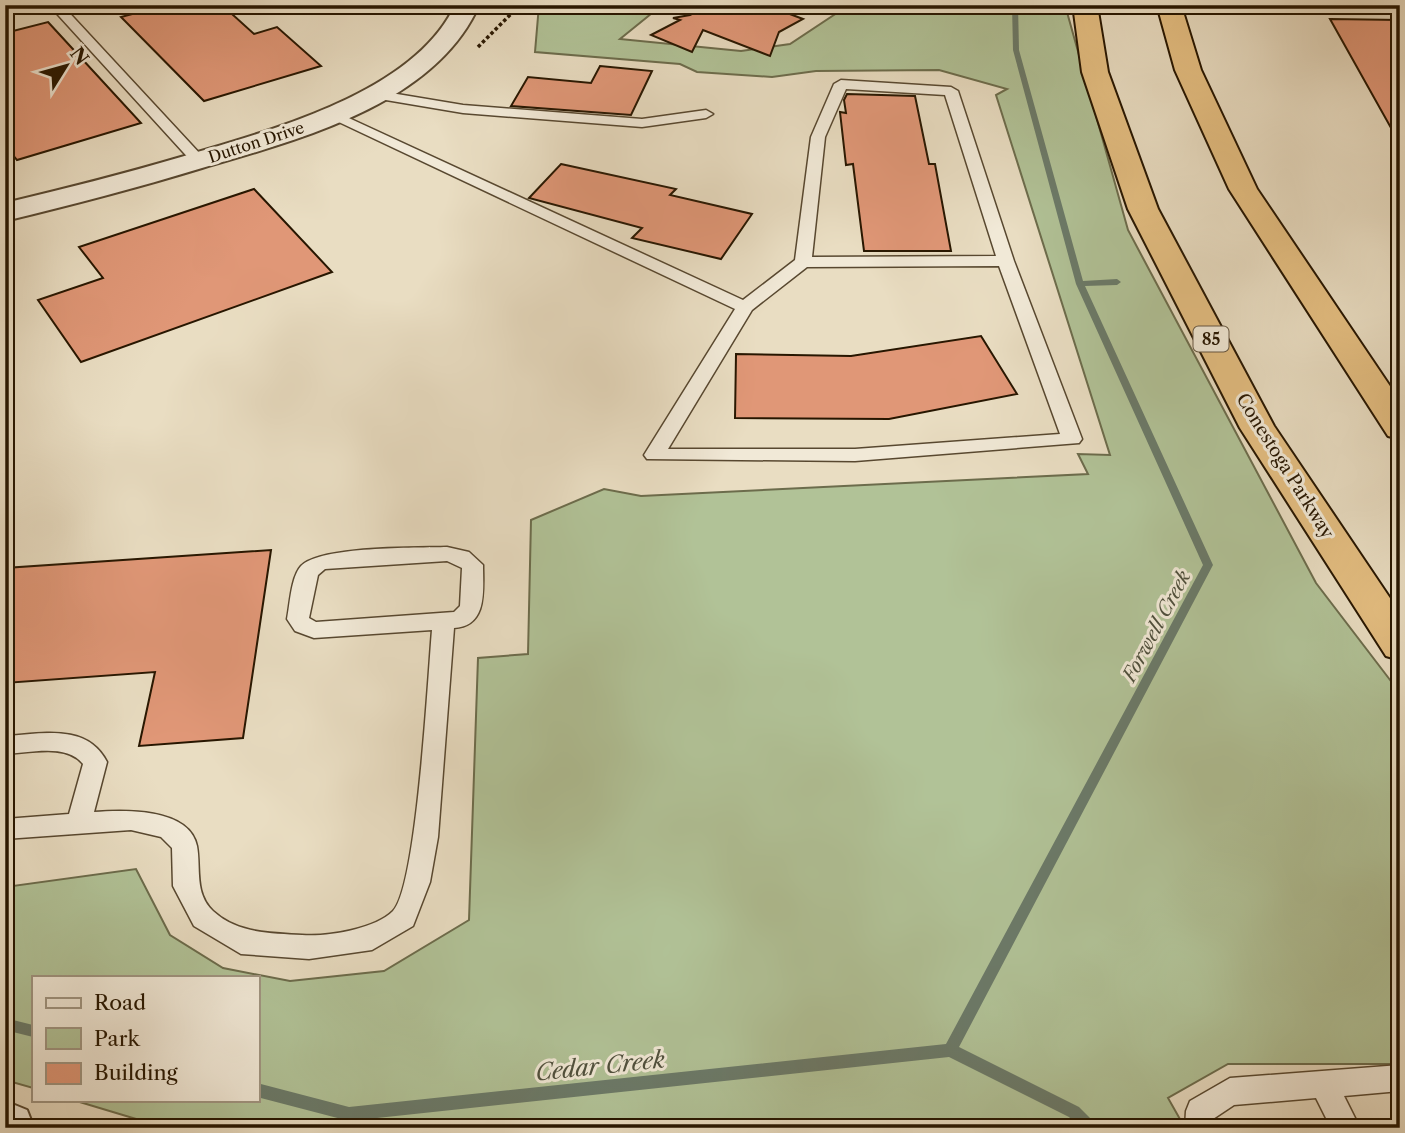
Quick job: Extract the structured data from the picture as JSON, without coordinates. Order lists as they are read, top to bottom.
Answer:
{
  "streets": {
    "highway": ["85", "Conestoga Parkway"],
    "street": ["Dutton Drive"]
  },
  "water": ["Forwell Creek", "Cedar Creek"],
  "legend": ["Road", "Park", "Building"],
  "north": "top right"
}
